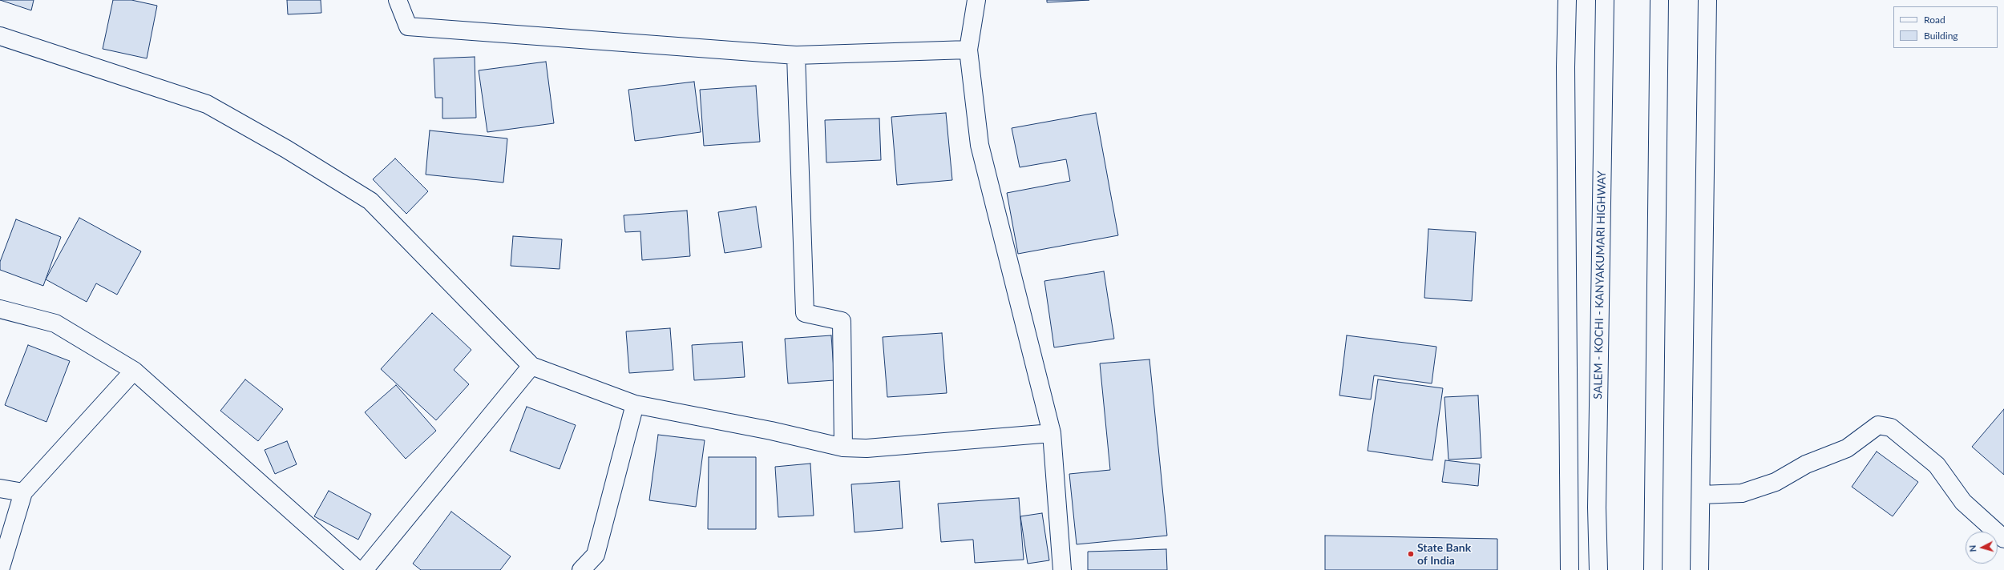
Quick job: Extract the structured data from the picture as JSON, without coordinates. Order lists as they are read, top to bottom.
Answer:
{
  "streets": {
    "main road": ["SALEM - KOCHI - KANYAKUMARI HIGHWAY"]
  },
  "places": ["State Bank of India"],
  "legend": ["Road", "Building"],
  "north": "left"
}
